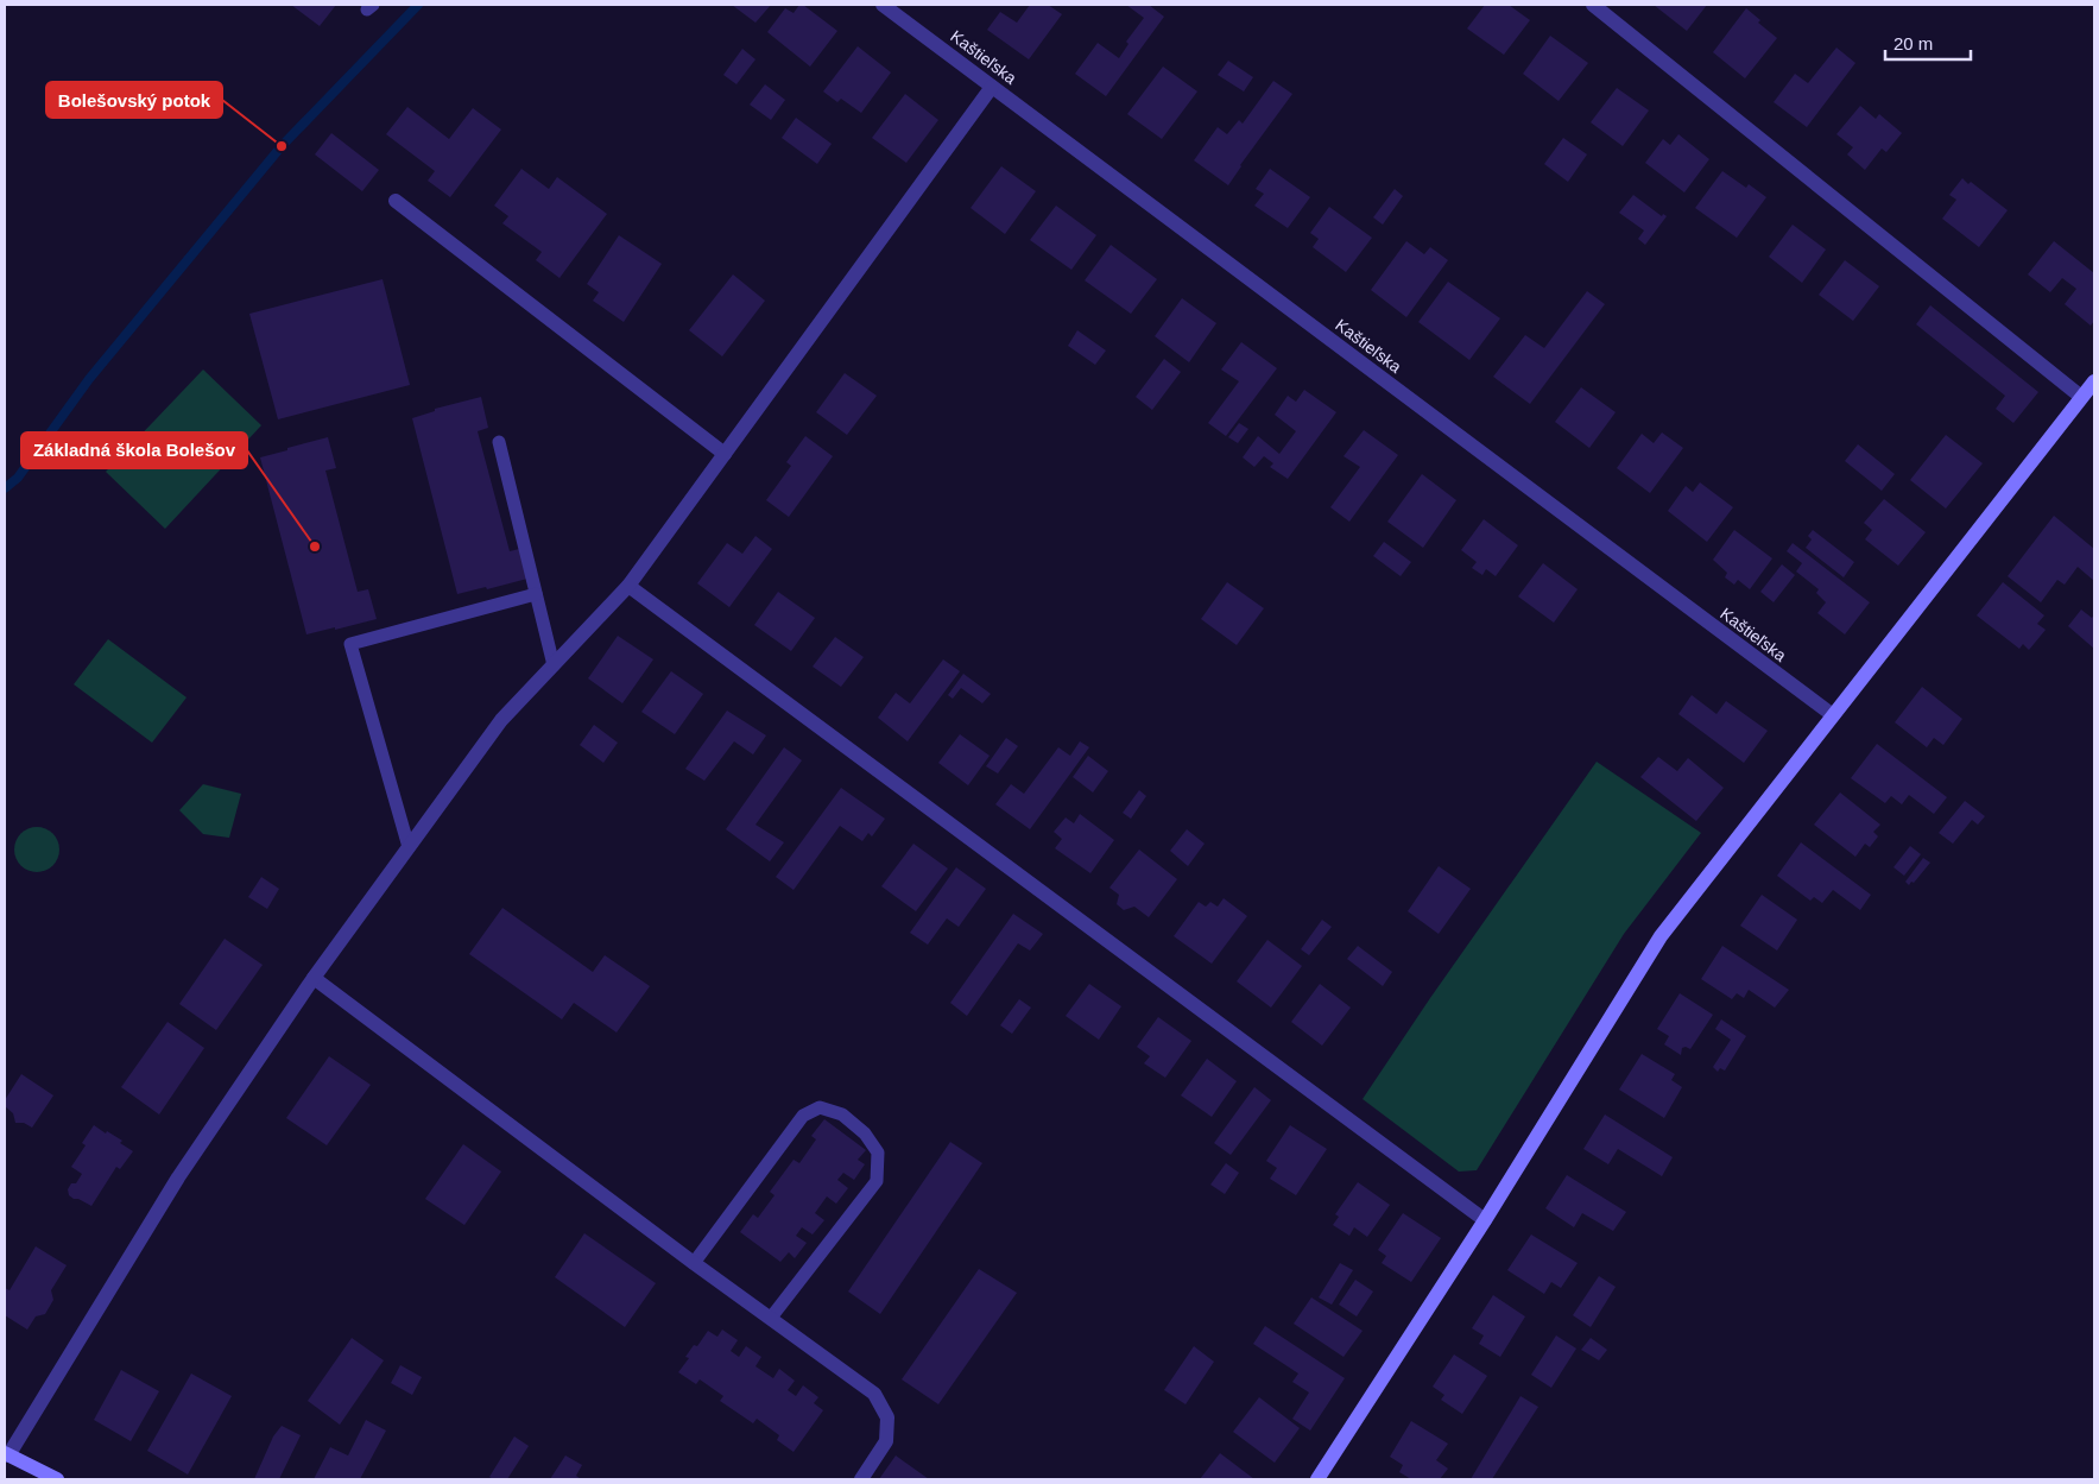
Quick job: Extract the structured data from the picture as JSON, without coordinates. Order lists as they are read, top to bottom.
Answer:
{
  "streets": {
    "street": ["Kaštieľska"]
  },
  "places": ["Bolešovský potok", "Základná škola Bolešov"],
  "scale_bar": "20 m"
}
